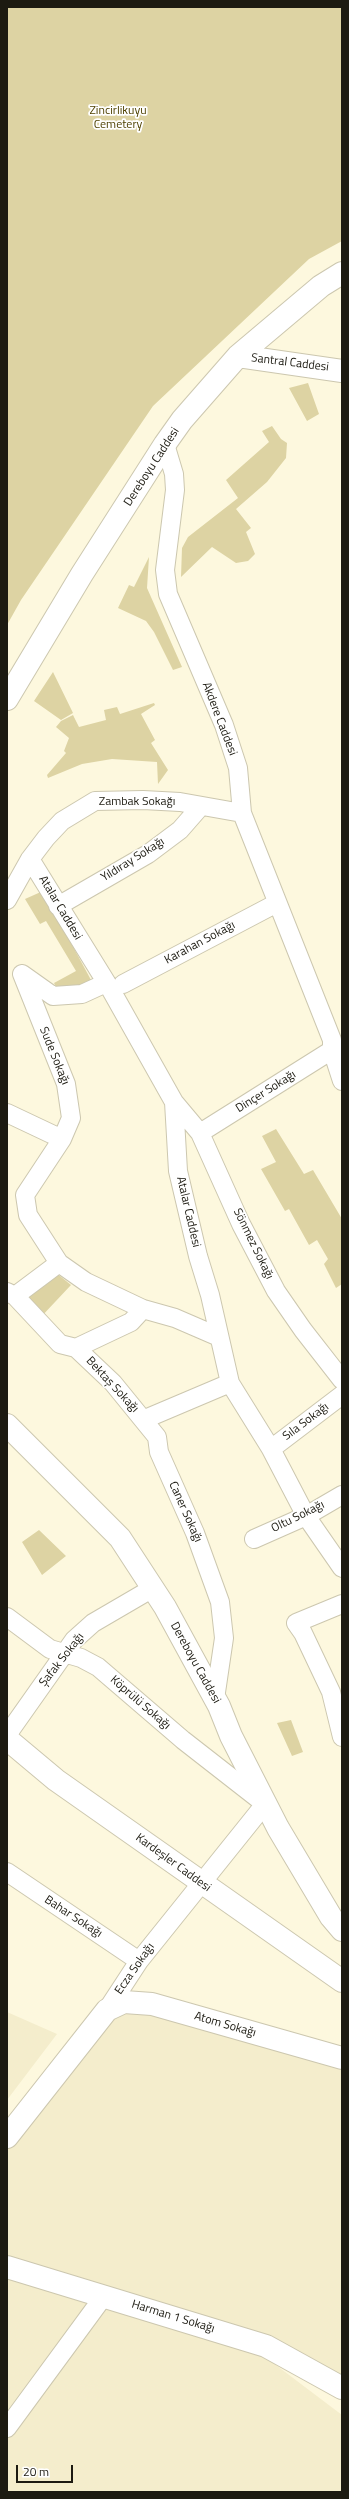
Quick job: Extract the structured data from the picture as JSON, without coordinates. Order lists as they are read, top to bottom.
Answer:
{
  "streets": {
    "street": [
      "Santral Caddesi",
      "Dereboyu Caddesi",
      "Akdere Caddesi",
      "Zambak Sokağı",
      "Yıldıray Sokağı",
      "Atalar Caddesi",
      "Karahan Sokağı",
      "Sude Sokağı",
      "Dinçer Sokağı",
      "Sönmez Sokağı",
      "Bektaş Sokağı",
      "Sıla Sokağı",
      "Caner Sokağı",
      "Oltu Sokağı",
      "Şafak Sokağı",
      "Köprülü Sokağı",
      "Kardeşler Caddesi",
      "Bahar Sokağı",
      "Ecza Sokağı",
      "Atom Sokağı",
      "Harman 1 Sokağı"
    ]
  },
  "crossings": [
    ["Santral Caddesi", "Dereboyu Caddesi"],
    ["Dereboyu Caddesi", "Akdere Caddesi"],
    ["Dereboyu Caddesi", "Caner Sokağı"],
    ["Dereboyu Caddesi", "Şafak Sokağı"],
    ["Dereboyu Caddesi", "Köprülü Sokağı"],
    ["Dereboyu Caddesi", "Ecza Sokağı"],
    ["Akdere Caddesi", "Zambak Sokağı"],
    ["Akdere Caddesi", "Karahan Sokağı"],
    ["Akdere Caddesi", "Dinçer Sokağı"],
    ["Zambak Sokağı", "Yıldıray Sokağı"],
    ["Zambak Sokağı", "Atalar Caddesi"],
    ["Yıldıray Sokağı", "Atalar Caddesi"],
    ["Atalar Caddesi", "Karahan Sokağı"],
    ["Atalar Caddesi", "Sönmez Sokağı"],
    ["Atalar Caddesi", "Sıla Sokağı"],
    ["Atalar Caddesi", "Oltu Sokağı"],
    ["Karahan Sokağı", "Sude Sokağı"],
    ["Dinçer Sokağı", "Sönmez Sokağı"],
    ["Bektaş Sokağı", "Caner Sokağı"],
    ["Şafak Sokağı", "Köprülü Sokağı"],
    ["Köprülü Sokağı", "Ecza Sokağı"],
    ["Kardeşler Caddesi", "Ecza Sokağı"],
    ["Bahar Sokağı", "Ecza Sokağı"],
    ["Ecza Sokağı", "Atom Sokağı"]
  ],
  "parks": ["Zincirlikuyu Cemetery"],
  "scale_bar": "20 m"
}
